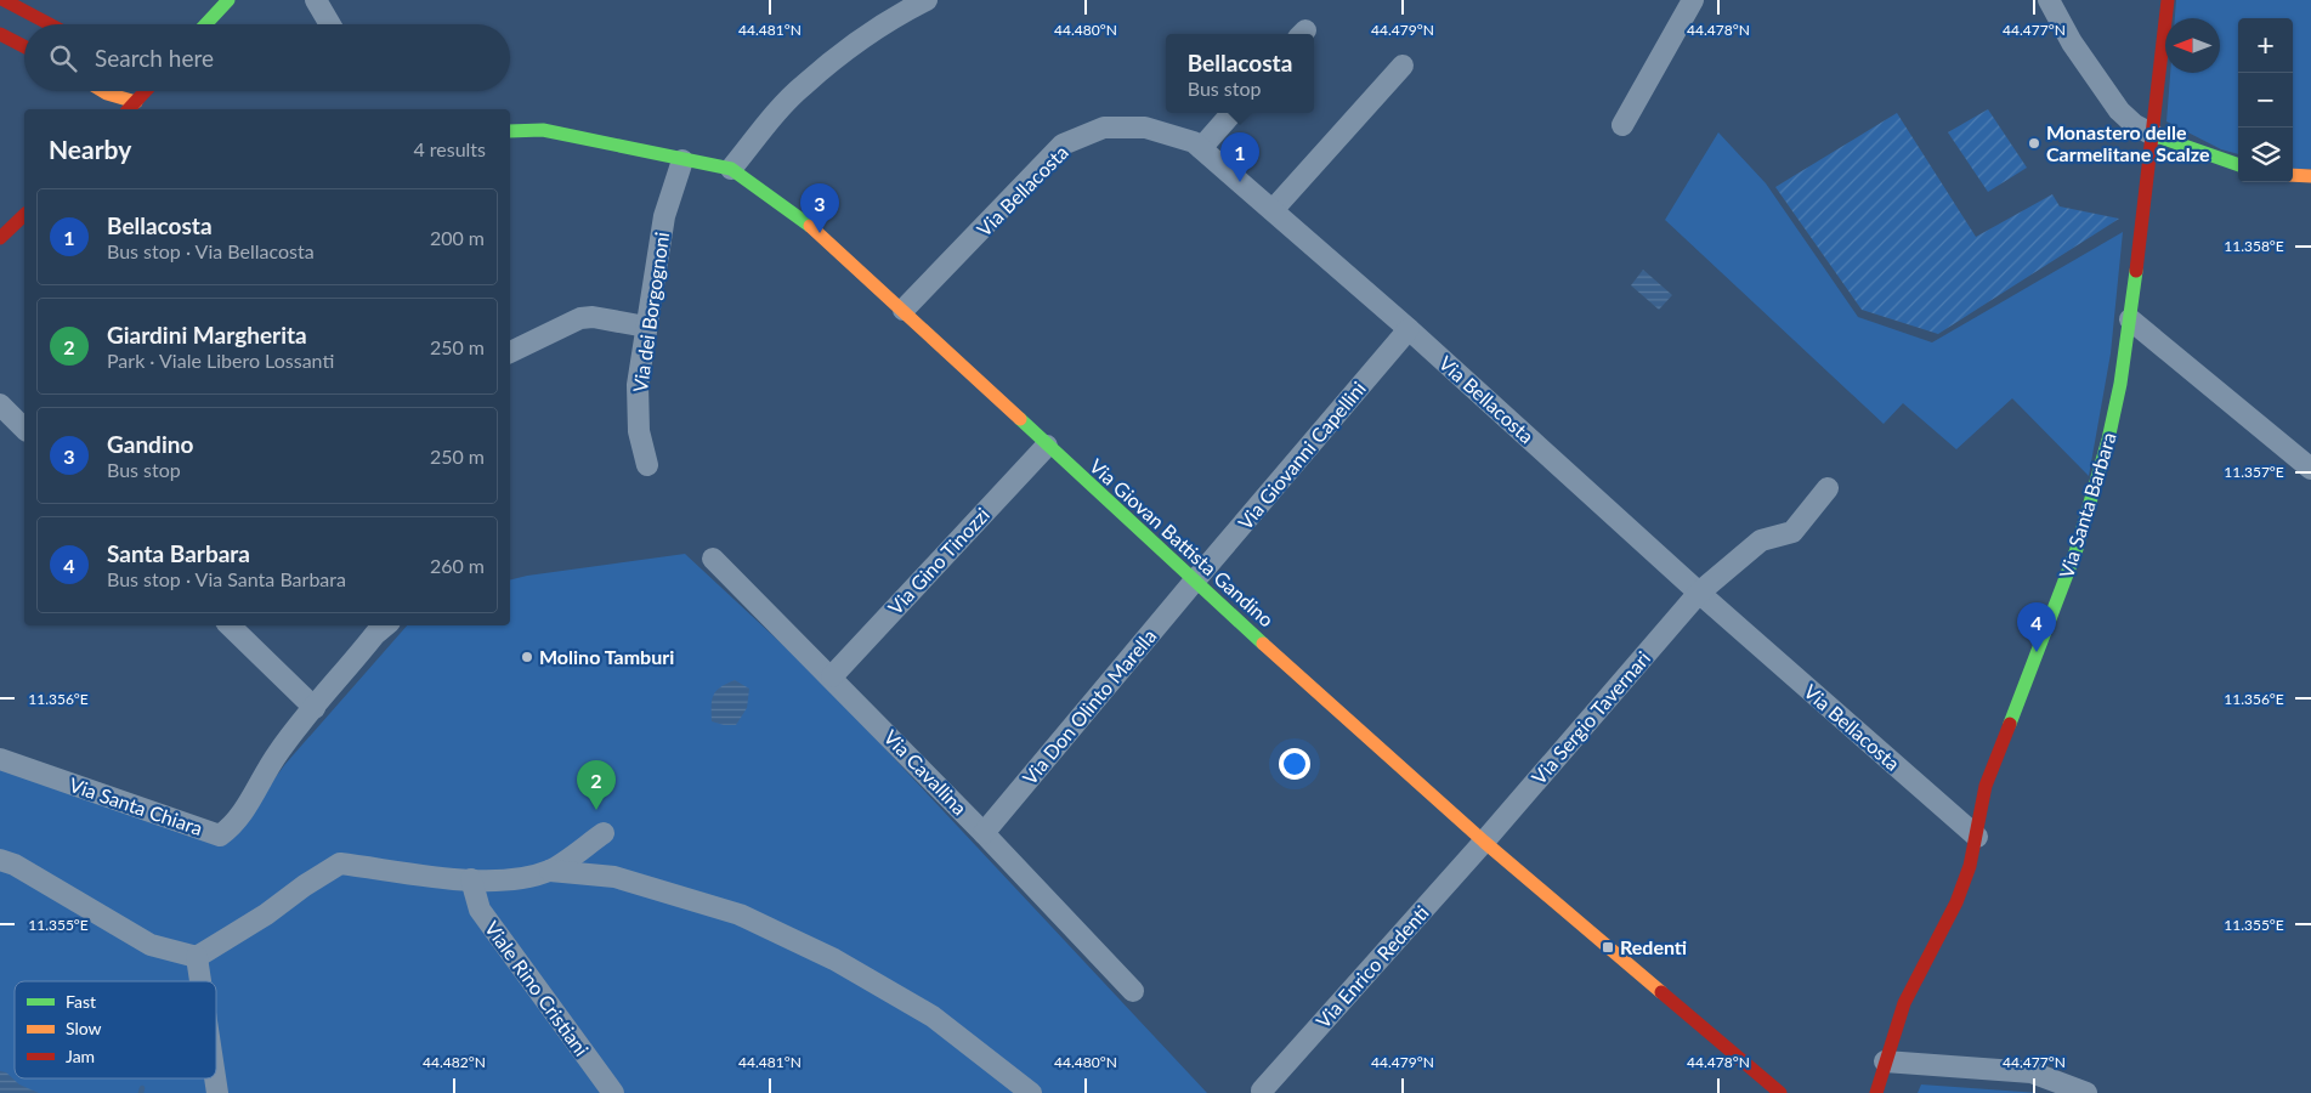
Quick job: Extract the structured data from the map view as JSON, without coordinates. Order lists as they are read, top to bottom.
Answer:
{
  "streets": {
    "street": [
      "Via Bellacosta",
      "Via dei Borgognoni",
      "Via Giovanni Capellini",
      "Via Santa Barbara",
      "Via Giovan Battista Gandino",
      "Via Gino Tinozzi",
      "Via Don Olinto Marella",
      "Via Sergio Tavernari",
      "Via Cavallina",
      "Via Santa Chiara",
      "Via Enrico Redenti",
      "Viale Rino Cristiani"
    ]
  },
  "crossings": [
    ["Via Bellacosta", "Via Giovanni Capellini"],
    ["Via Bellacosta", "Via Santa Barbara"],
    ["Via Bellacosta", "Via Giovan Battista Gandino"],
    ["Via Bellacosta", "Via Sergio Tavernari"],
    ["Via dei Borgognoni", "Via Giovan Battista Gandino"],
    ["Via Giovanni Capellini", "Via Giovan Battista Gandino"],
    ["Via Giovanni Capellini", "Via Don Olinto Marella"],
    ["Via Giovan Battista Gandino", "Via Gino Tinozzi"],
    ["Via Giovan Battista Gandino", "Via Don Olinto Marella"],
    ["Via Giovan Battista Gandino", "Via Sergio Tavernari"],
    ["Via Giovan Battista Gandino", "Via Enrico Redenti"],
    ["Via Gino Tinozzi", "Via Cavallina"],
    ["Via Don Olinto Marella", "Via Cavallina"],
    ["Via Sergio Tavernari", "Via Enrico Redenti"]
  ],
  "places": {
    "other": ["Monastero delle Carmelitane Scalze", "Molino Tamburi"],
    "transit": ["Redenti"]
  },
  "legend": ["Fast", "Slow", "Jam"],
  "north": "left",
  "page": {
    "map_buttons": ["+", "−"],
    "search": "Search here",
    "popup": ["Bellacosta", "Bus stop"],
    "heading": ["Nearby", "4 results"],
    "pins": [
      "1",
      "3",
      "4",
      "2"
    ],
    "list": [
      {
        "mark": "1",
        "name": "Bellacosta",
        "note": "Bus stop · Via Bellacosta",
        "value": "200 m"
      },
      {
        "mark": "2",
        "name": "Giardini Margherita",
        "note": "Park · Viale Libero Lossanti",
        "value": "250 m"
      },
      {
        "mark": "3",
        "name": "Gandino",
        "note": "Bus stop",
        "value": "250 m"
      },
      {
        "mark": "4",
        "name": "Santa Barbara",
        "note": "Bus stop · Via Santa Barbara",
        "value": "260 m"
      }
    ]
  },
  "coordinates": [
    "44.481°N",
    "44.480°N",
    "44.479°N",
    "44.478°N",
    "44.477°N",
    "11.358°E",
    "11.357°E",
    "11.356°E",
    "11.355°E",
    "44.482°N"
  ]
}
